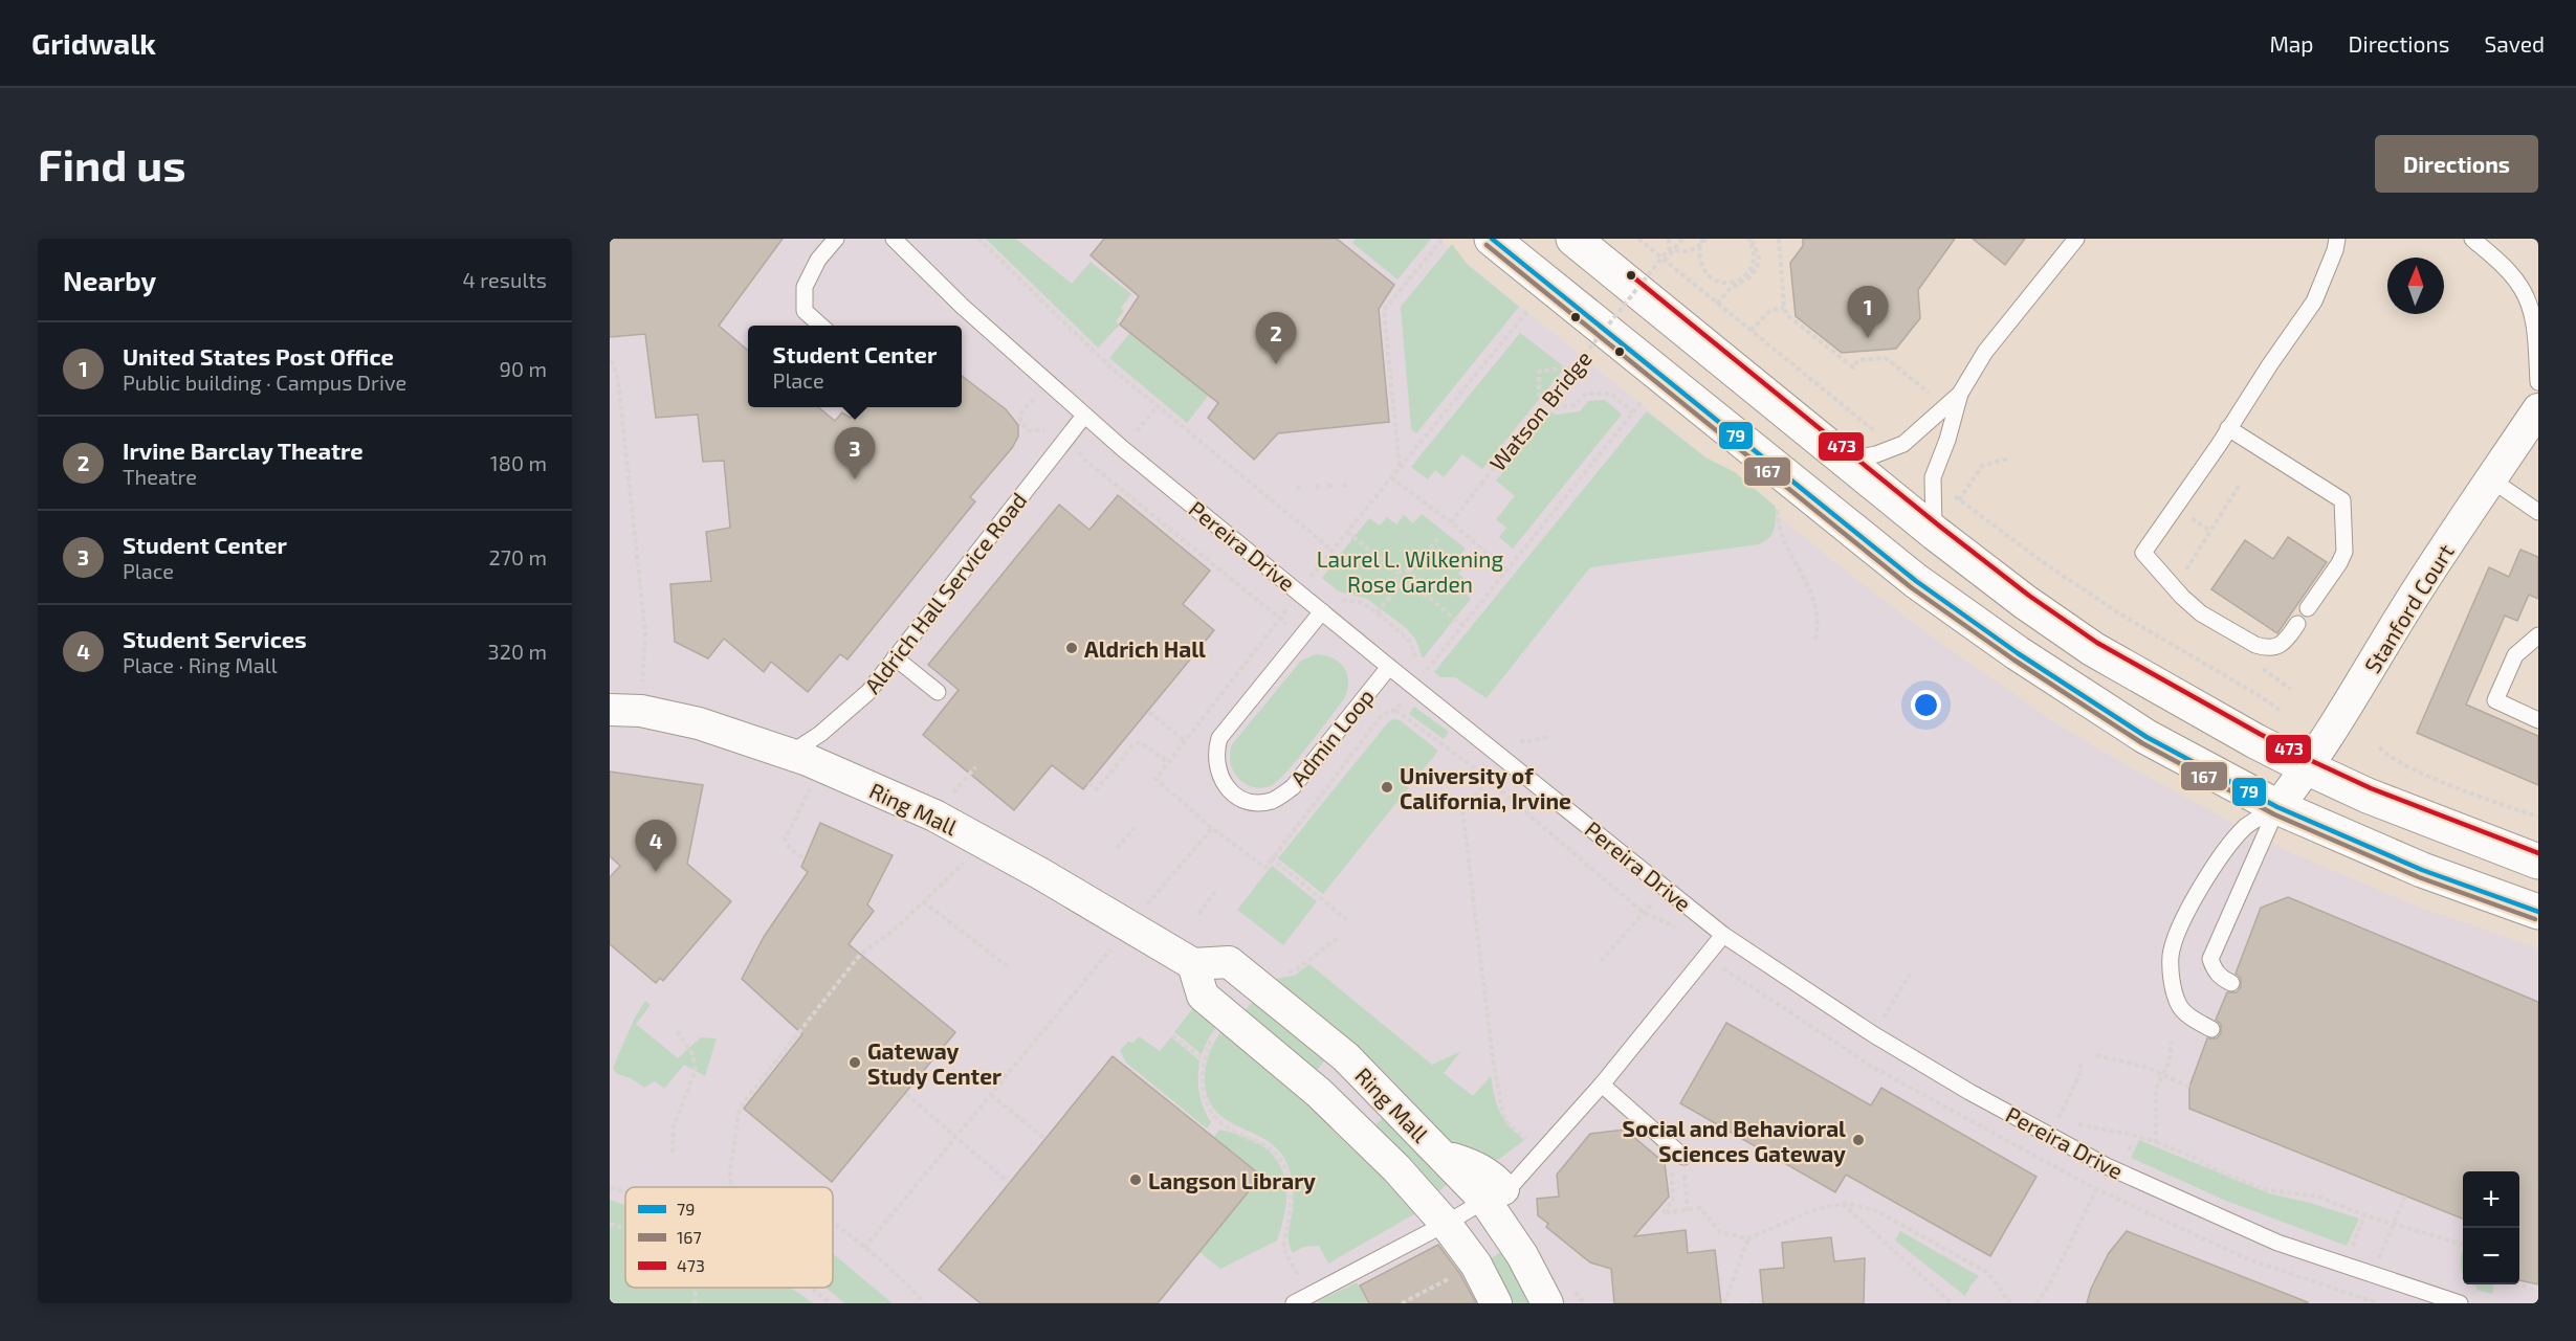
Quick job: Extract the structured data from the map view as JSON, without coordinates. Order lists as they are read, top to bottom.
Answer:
{
  "streets": {
    "street": ["Stanford Court", "Ring Mall"],
    "lane": ["Pereira Drive", "Aldrich Hall Service Road", "Admin Loop"],
    "path": ["Watson Bridge"]
  },
  "crossings": [
    ["Pereira Drive", "Aldrich Hall Service Road"],
    ["Pereira Drive", "Admin Loop"],
    ["Aldrich Hall Service Road", "Ring Mall"]
  ],
  "parks": ["Laurel L. Wilkening Rose Garden"],
  "places": [
    "Aldrich Hall",
    "University of California, Irvine",
    "Gateway Study Center",
    "Social and Behavioral Sciences Gateway",
    "Langson Library"
  ],
  "lines": ["transit line 79", "transit line 167", "transit line 473"],
  "legend": ["79", "167", "473"],
  "north": "top",
  "page": {
    "header": "Gridwalk",
    "nav": ["Map", "Directions", "Saved"],
    "buttons": "Directions",
    "title": "Find us",
    "heading": ["Nearby", "4 results"],
    "pins": [
      "1",
      "2",
      "3",
      "4"
    ],
    "list": [
      {
        "mark": "1",
        "name": "United States Post Office",
        "note": "Public building · Campus Drive",
        "value": "90 m"
      },
      {
        "mark": "2",
        "name": "Irvine Barclay Theatre",
        "note": "Theatre",
        "value": "180 m"
      },
      {
        "mark": "3",
        "name": "Student Center",
        "note": "Place",
        "value": "270 m"
      },
      {
        "mark": "4",
        "name": "Student Services",
        "note": "Place · Ring Mall",
        "value": "320 m"
      }
    ],
    "popup": ["Student Center", "Place"],
    "map_buttons": ["+", "−"]
  }
}
